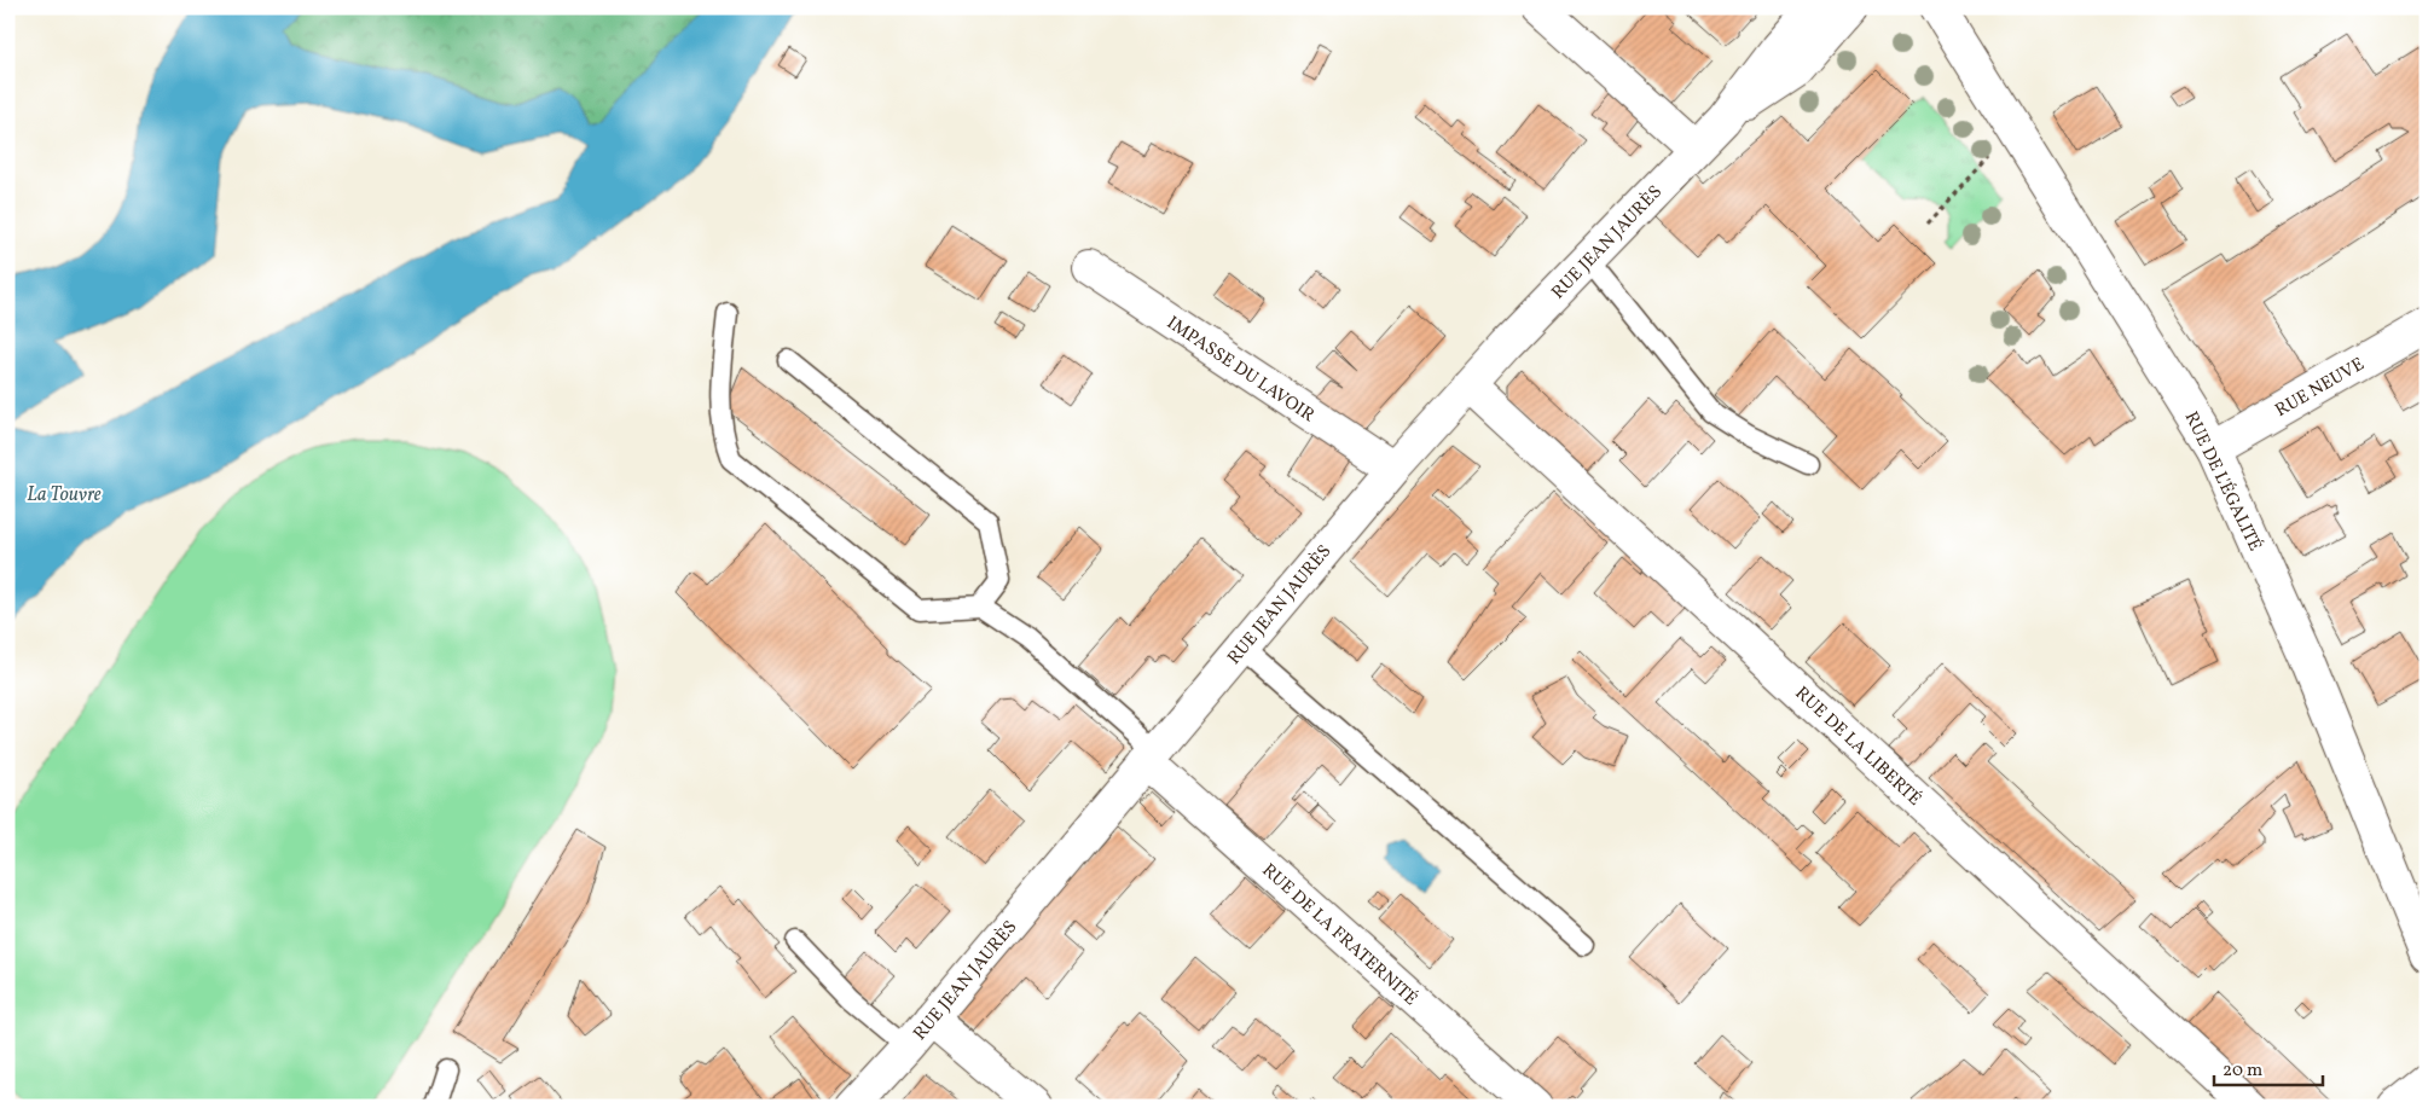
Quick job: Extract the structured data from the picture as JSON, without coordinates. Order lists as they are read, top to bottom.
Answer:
{
  "streets": {
    "street": [
      "RUE JEAN JAURÈS",
      "IMPASSE DU LAVOIR",
      "RUE NEUVE",
      "RUE DE L'ÉGALITÉ",
      "RUE DE LA LIBERTÉ",
      "RUE DE LA FRATERNITÉ"
    ]
  },
  "crossings": [
    ["RUE JEAN JAURÈS", "IMPASSE DU LAVOIR"],
    ["RUE JEAN JAURÈS", "RUE DE LA LIBERTÉ"],
    ["RUE JEAN JAURÈS", "RUE DE LA FRATERNITÉ"],
    ["RUE NEUVE", "RUE DE L'ÉGALITÉ"]
  ],
  "water": ["La Touvre"],
  "scale_bar": "20 m"
}
